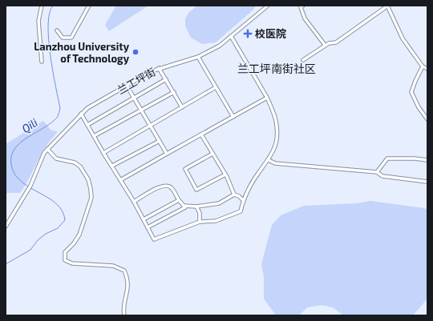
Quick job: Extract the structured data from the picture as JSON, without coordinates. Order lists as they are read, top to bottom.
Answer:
{
  "streets": {
    "street": ["兰工坪街"]
  },
  "districts": ["兰工坪南街社区"],
  "water": ["Qili"],
  "places": {
    "health": ["校医院"],
    "other": ["Lanzhou University of Technology"]
  }
}
